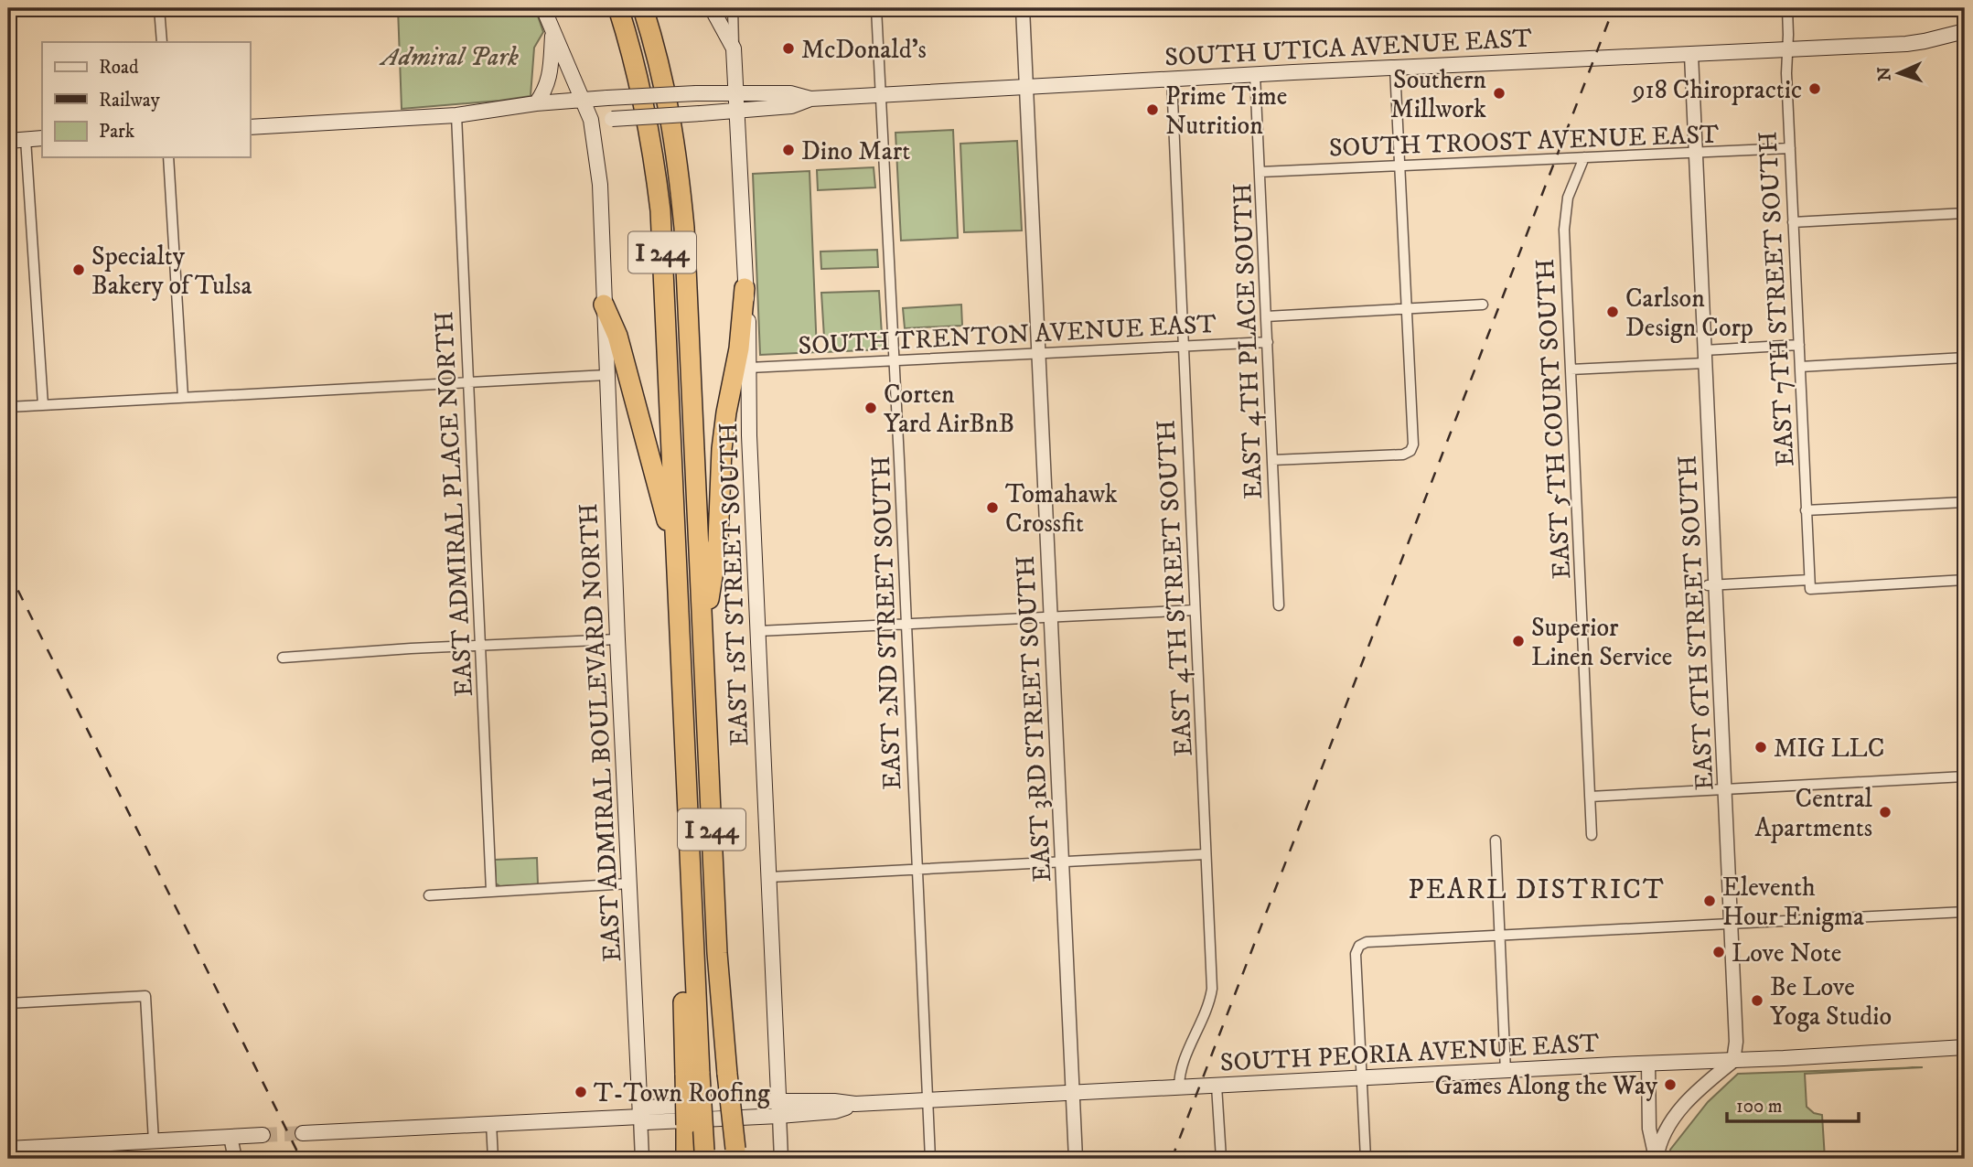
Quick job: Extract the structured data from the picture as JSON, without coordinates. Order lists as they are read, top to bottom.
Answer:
{
  "streets": {
    "highway": ["I 244"],
    "main road": [
      "SOUTH UTICA AVENUE EAST",
      "EAST 1ST STREET SOUTH",
      "EAST ADMIRAL BOULEVARD NORTH",
      "SOUTH PEORIA AVENUE EAST"
    ],
    "street": [
      "SOUTH TROOST AVENUE EAST",
      "EAST 7TH STREET SOUTH",
      "SOUTH TRENTON AVENUE EAST",
      "EAST 4TH PLACE SOUTH",
      "EAST 5TH COURT SOUTH",
      "EAST ADMIRAL PLACE NORTH",
      "EAST 4TH STREET SOUTH",
      "EAST 2ND STREET SOUTH",
      "EAST 6TH STREET SOUTH",
      "EAST 3RD STREET SOUTH"
    ]
  },
  "crossings": [
    ["SOUTH UTICA AVENUE EAST", "EAST 7TH STREET SOUTH"],
    ["SOUTH UTICA AVENUE EAST", "EAST 4TH PLACE SOUTH"],
    ["SOUTH UTICA AVENUE EAST", "EAST ADMIRAL PLACE NORTH"],
    ["SOUTH UTICA AVENUE EAST", "EAST 1ST STREET SOUTH"],
    ["SOUTH UTICA AVENUE EAST", "EAST 4TH STREET SOUTH"],
    ["SOUTH UTICA AVENUE EAST", "EAST 2ND STREET SOUTH"],
    ["SOUTH UTICA AVENUE EAST", "EAST 6TH STREET SOUTH"],
    ["SOUTH UTICA AVENUE EAST", "EAST 3RD STREET SOUTH"],
    ["SOUTH UTICA AVENUE EAST", "EAST ADMIRAL BOULEVARD NORTH"],
    ["SOUTH TROOST AVENUE EAST", "EAST 7TH STREET SOUTH"],
    ["SOUTH TROOST AVENUE EAST", "EAST 4TH PLACE SOUTH"],
    ["SOUTH TROOST AVENUE EAST", "EAST 5TH COURT SOUTH"],
    ["SOUTH TROOST AVENUE EAST", "EAST 6TH STREET SOUTH"],
    ["SOUTH TRENTON AVENUE EAST", "EAST 4TH PLACE SOUTH"],
    ["SOUTH TRENTON AVENUE EAST", "EAST 1ST STREET SOUTH"],
    ["SOUTH TRENTON AVENUE EAST", "EAST 4TH STREET SOUTH"],
    ["SOUTH TRENTON AVENUE EAST", "EAST 2ND STREET SOUTH"],
    ["SOUTH TRENTON AVENUE EAST", "EAST 3RD STREET SOUTH"],
    ["EAST 1ST STREET SOUTH", "SOUTH PEORIA AVENUE EAST"],
    ["EAST 4TH STREET SOUTH", "SOUTH PEORIA AVENUE EAST"],
    ["EAST 2ND STREET SOUTH", "SOUTH PEORIA AVENUE EAST"],
    ["EAST 6TH STREET SOUTH", "SOUTH PEORIA AVENUE EAST"],
    ["EAST 3RD STREET SOUTH", "SOUTH PEORIA AVENUE EAST"],
    ["EAST ADMIRAL BOULEVARD NORTH", "SOUTH PEORIA AVENUE EAST"]
  ],
  "districts": ["PEARL DISTRICT"],
  "parks": ["Admiral Park"],
  "places": [
    "McDonald's",
    "918 Chiropractic",
    "Southern Millwork",
    "Prime Time Nutrition",
    "Dino Mart",
    "Specialty Bakery of Tulsa",
    "Carlson Design Corp",
    "Corten Yard AirBnB",
    "Tomahawk Crossfit",
    "Superior Linen Service",
    "MIG LLC",
    "Central Apartments",
    "Eleventh Hour Enigma",
    "Love Note",
    "Be Love Yoga Studio",
    "Games Along the Way",
    "T-Town Roofing"
  ],
  "legend": ["Road", "Railway", "Park"],
  "scale_bar": "100 m",
  "north": "left"
}
